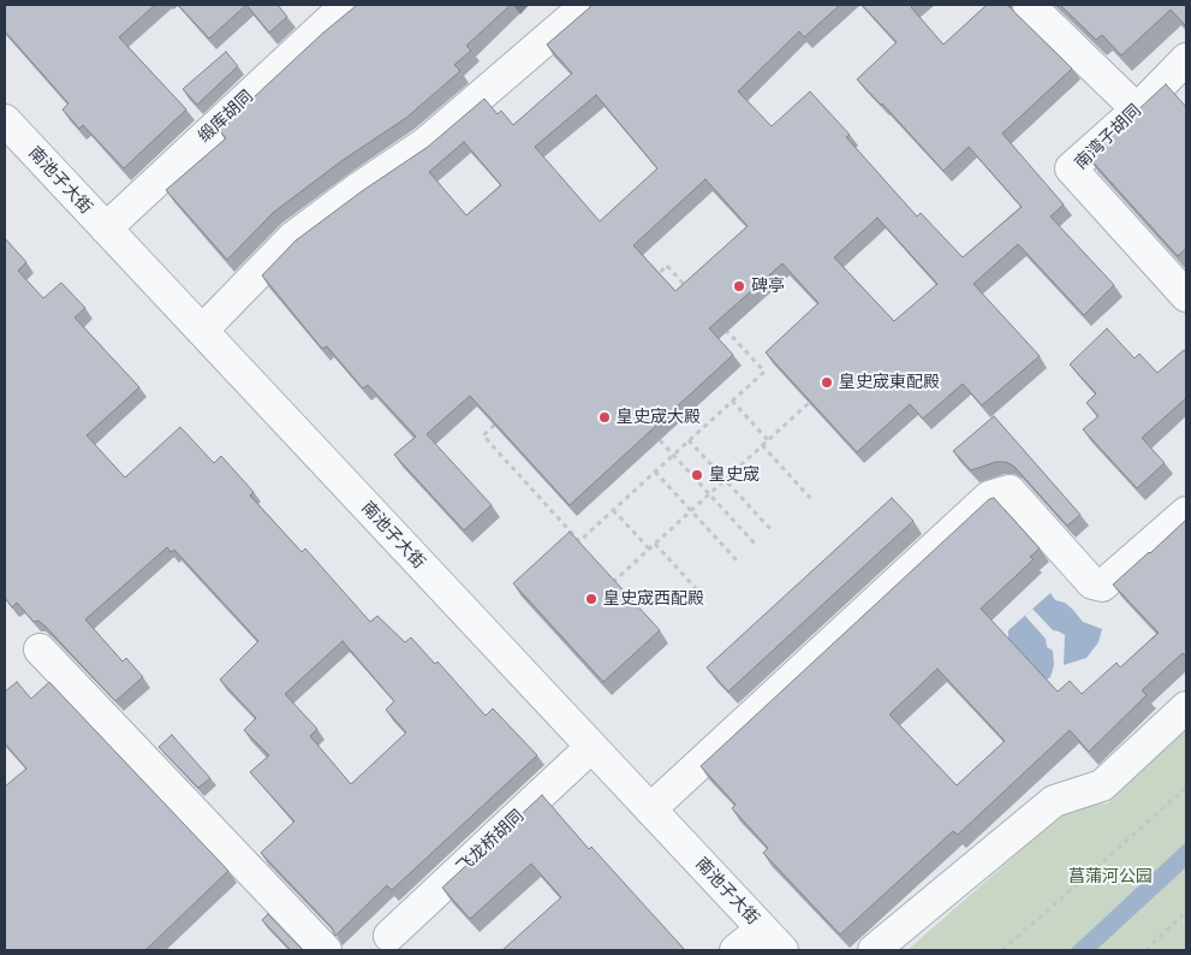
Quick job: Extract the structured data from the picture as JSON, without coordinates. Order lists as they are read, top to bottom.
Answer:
{
  "streets": {
    "street": [
      "缎库胡同",
      "南湾子胡同",
      "南池子大街",
      "飞龙桥胡同"
    ]
  },
  "crossings": [
    ["缎库胡同", "南池子大街"],
    ["南池子大街", "飞龙桥胡同"]
  ],
  "parks": ["菖蒲河公园"],
  "places": [
    "碑亭",
    "皇史宬東配殿",
    "皇史宬大殿",
    "皇史宬",
    "皇史宬西配殿"
  ]
}
